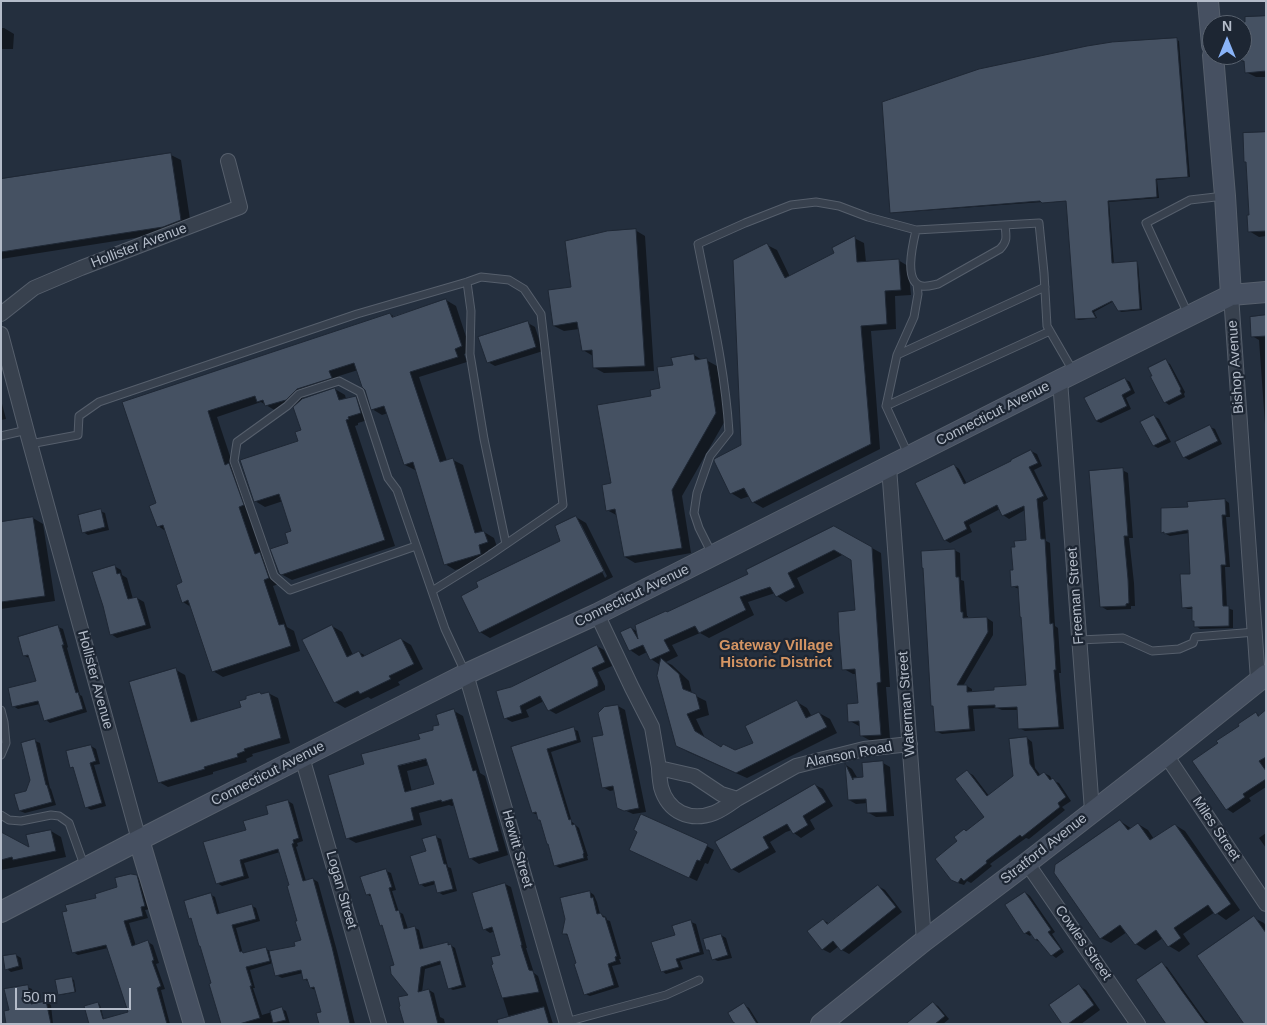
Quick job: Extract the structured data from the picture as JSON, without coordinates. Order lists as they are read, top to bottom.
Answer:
{
  "streets": {
    "main road": [
      "Hollister Avenue",
      "Bishop Avenue",
      "Connecticut Avenue",
      "Stratford Avenue"
    ],
    "street": [
      "Freeman Street",
      "Waterman Street",
      "Alanson Road",
      "Miles Street",
      "Hewitt Street",
      "Logan Street",
      "Cowles Street"
    ]
  },
  "crossings": [
    ["Hollister Avenue", "Connecticut Avenue"],
    ["Bishop Avenue", "Connecticut Avenue"],
    ["Bishop Avenue", "Stratford Avenue"],
    ["Connecticut Avenue", "Freeman Street"],
    ["Connecticut Avenue", "Waterman Street"],
    ["Connecticut Avenue", "Alanson Road"],
    ["Connecticut Avenue", "Hewitt Street"],
    ["Connecticut Avenue", "Logan Street"],
    ["Freeman Street", "Stratford Avenue"],
    ["Waterman Street", "Alanson Road"],
    ["Waterman Street", "Stratford Avenue"],
    ["Miles Street", "Stratford Avenue"],
    ["Stratford Avenue", "Cowles Street"]
  ],
  "districts": ["Gateway Village Historic District"],
  "scale_bar": "50 m",
  "north": "top"
}
